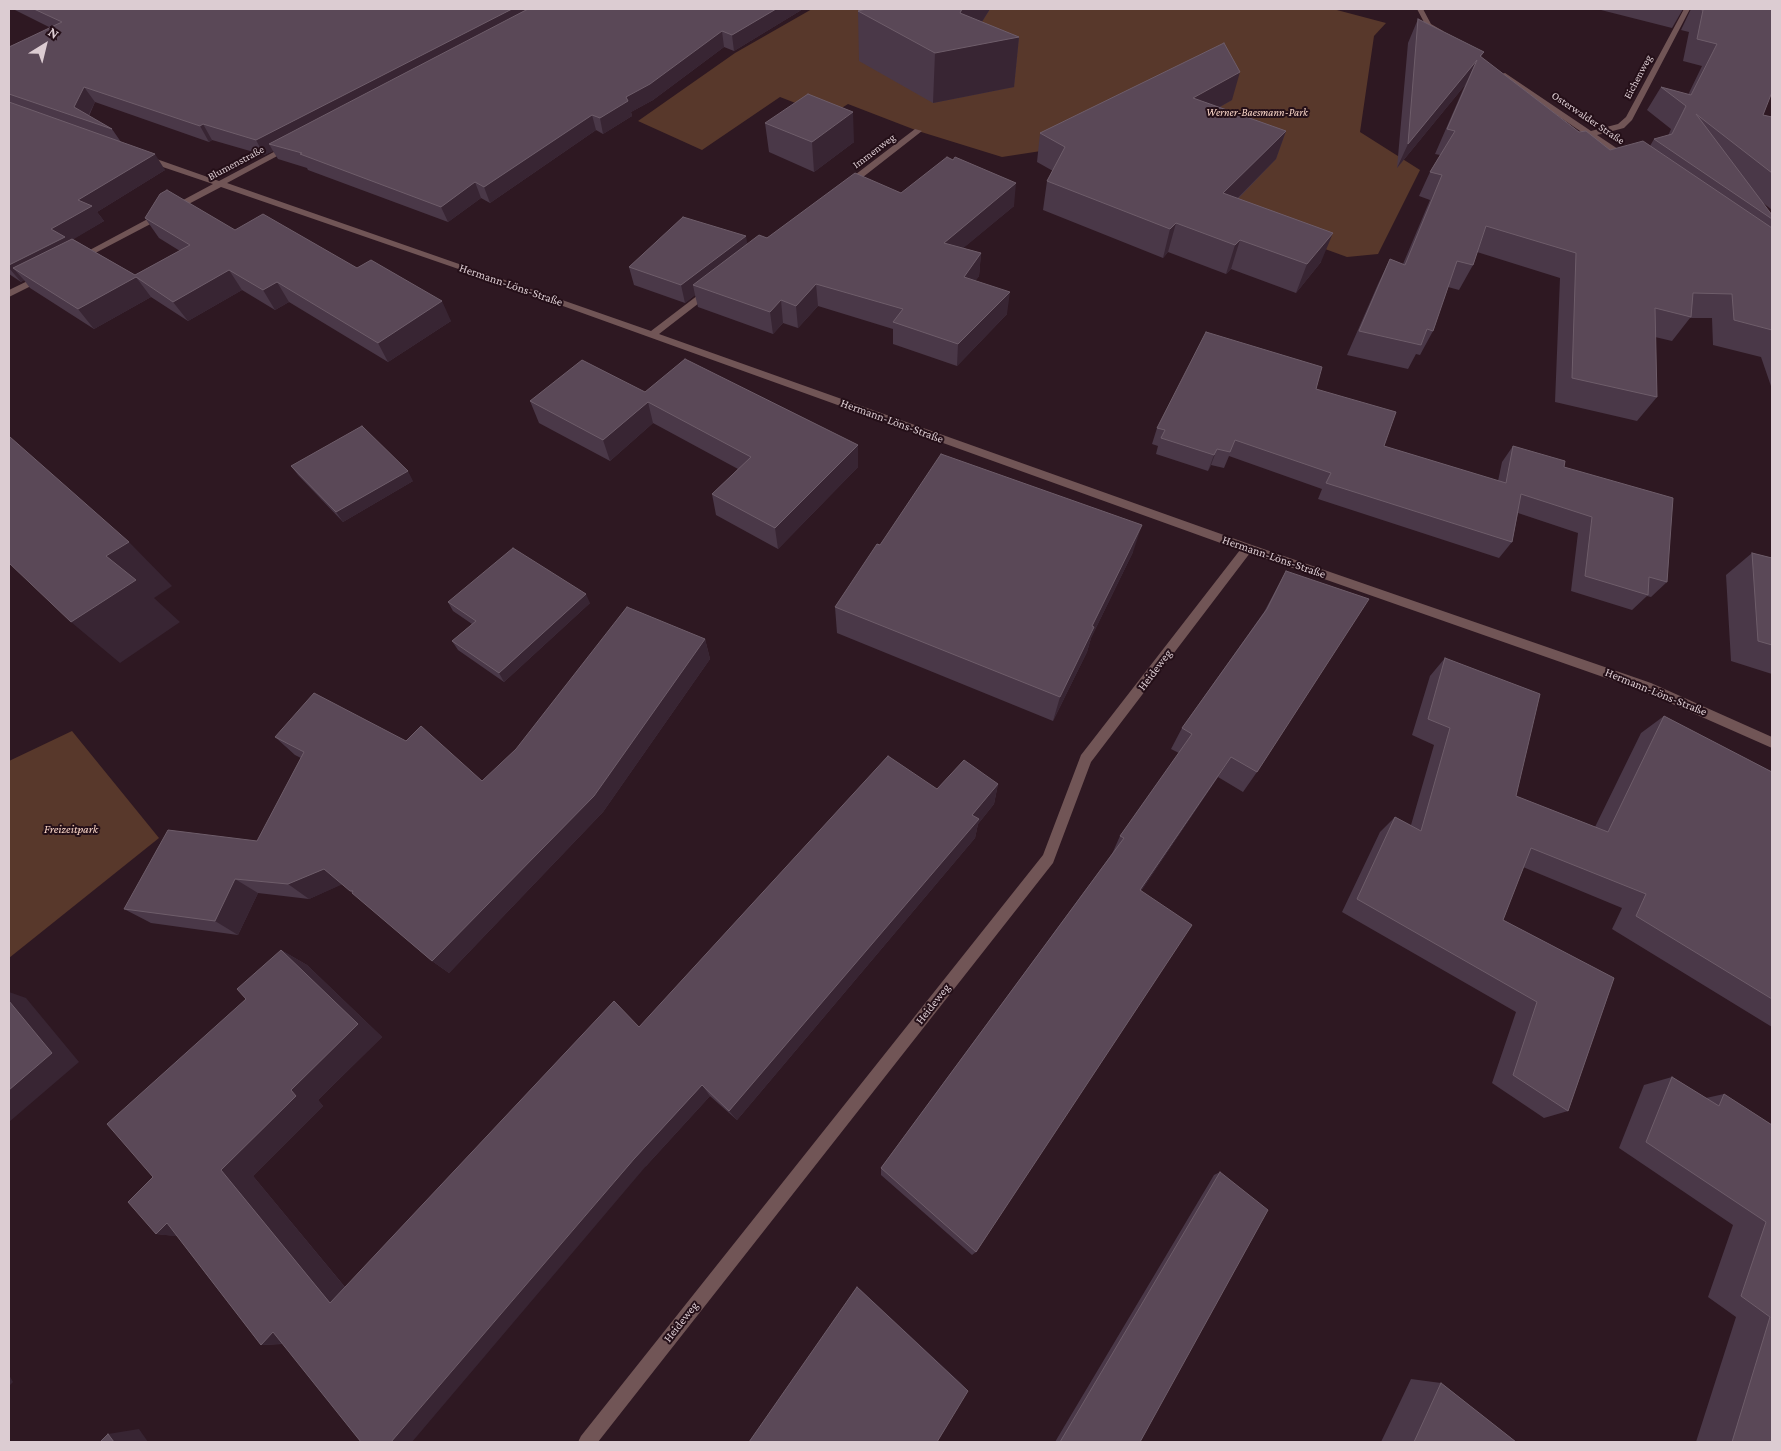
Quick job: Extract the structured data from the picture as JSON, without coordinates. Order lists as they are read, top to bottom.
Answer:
{
  "streets": {
    "street": [
      "Eichenweg",
      "Osterwalder Straße",
      "Immenweg",
      "Blumenstraße",
      "Hermann-Löns-Straße",
      "Heideweg"
    ]
  },
  "crossings": [
    ["Eichenweg", "Osterwalder Straße"],
    ["Blumenstraße", "Hermann-Löns-Straße"],
    ["Hermann-Löns-Straße", "Heideweg"]
  ],
  "parks": ["Werner-Baesmann-Park", "Freizeitpark"],
  "north": "top right"
}
